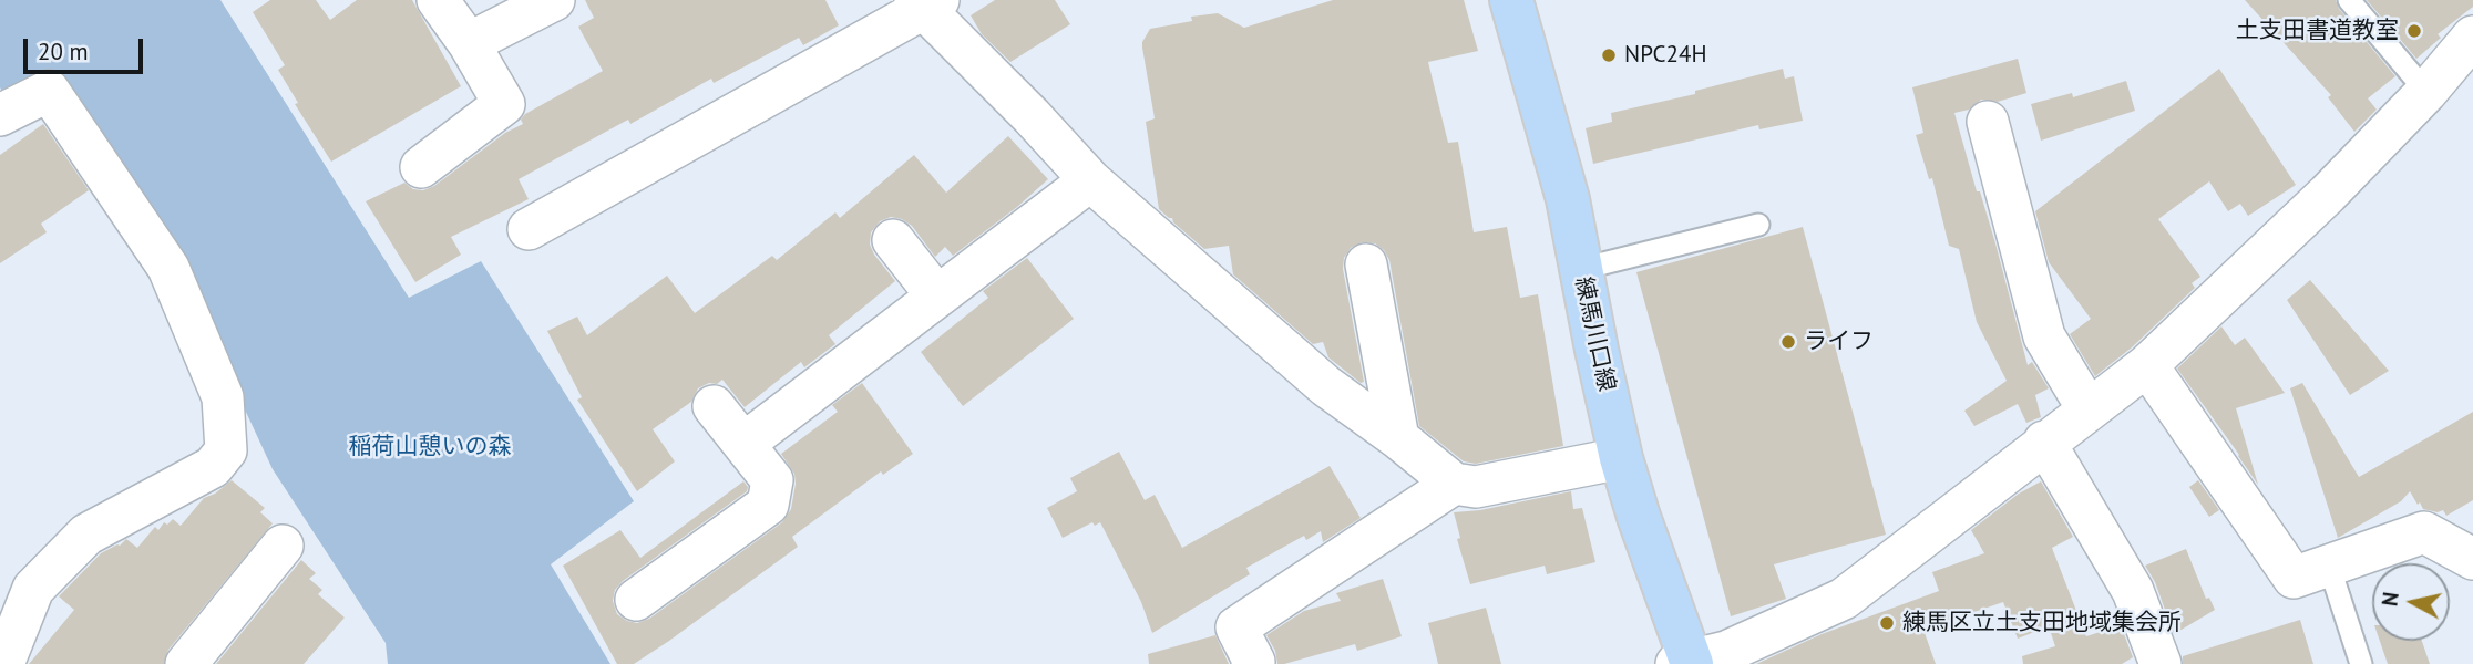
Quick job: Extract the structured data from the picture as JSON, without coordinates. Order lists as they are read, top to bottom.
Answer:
{
  "streets": {
    "main road": ["練馬川口線"]
  },
  "parks": ["稲荷山憩いの森"],
  "places": [
    "土支田書道教室",
    "NPC24H",
    "ライフ",
    "練馬区立土支田地域集会所"
  ],
  "scale_bar": "20 m",
  "north": "left"
}
